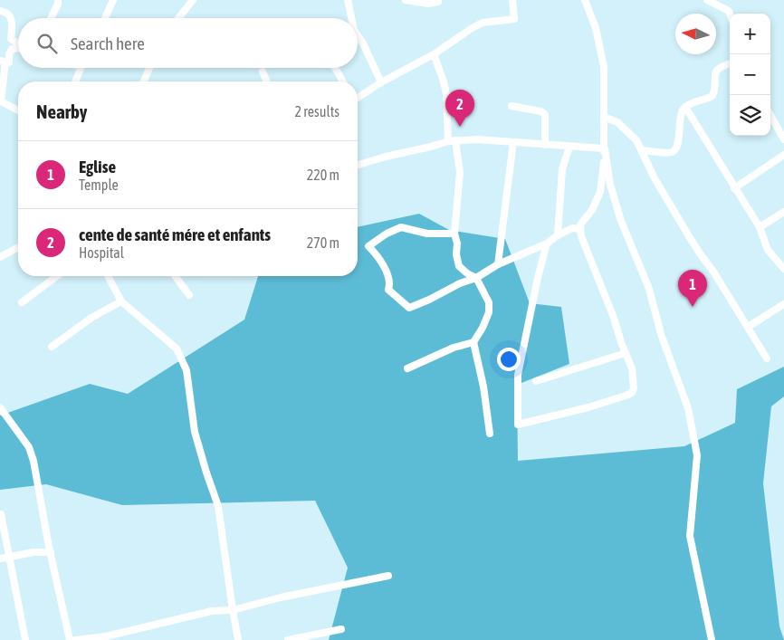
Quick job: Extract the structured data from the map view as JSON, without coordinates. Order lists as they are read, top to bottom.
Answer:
{
  "north": "left",
  "page": {
    "map_buttons": ["+", "−"],
    "search": "Search here",
    "heading": ["Nearby", "2 results"],
    "pins": ["2", "1"],
    "list": [
      {
        "mark": "1",
        "name": "Eglise",
        "note": "Temple",
        "value": "220 m"
      },
      {
        "mark": "2",
        "name": "cente de santé mére et enfants",
        "note": "Hospital",
        "value": "270 m"
      }
    ]
  }
}
